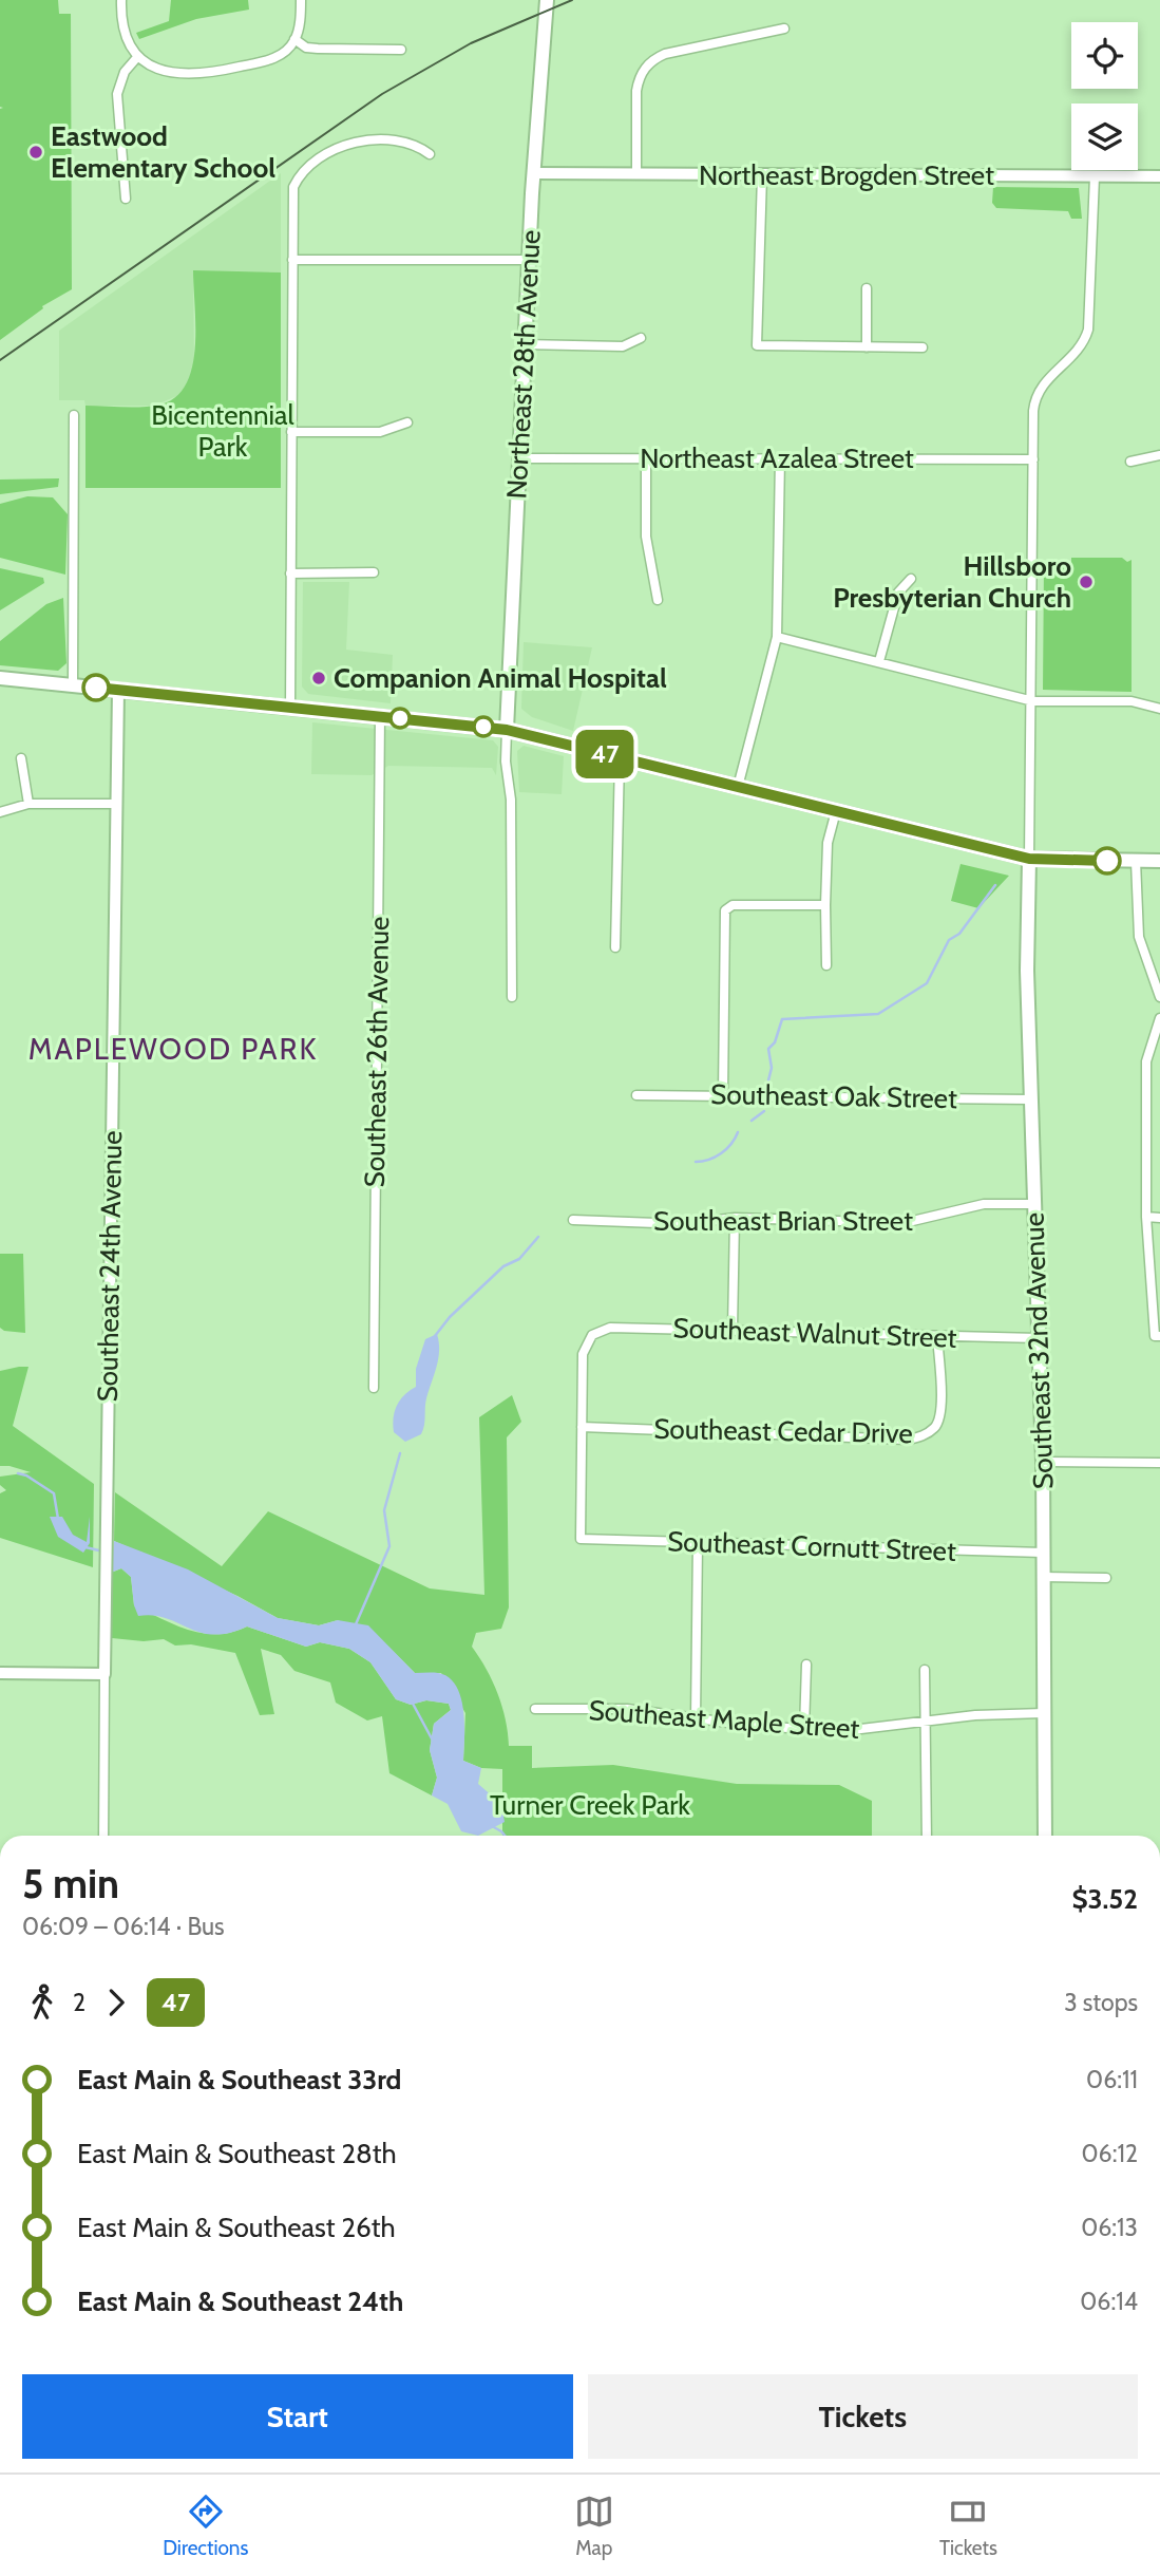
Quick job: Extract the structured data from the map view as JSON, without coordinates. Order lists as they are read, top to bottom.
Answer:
{
  "streets": {
    "main road": ["Northeast 28th Avenue", "Southeast 32nd Avenue"],
    "street": [
      "Northeast Brogden Street",
      "Northeast Azalea Street",
      "Southeast 26th Avenue",
      "Southeast Oak Street",
      "Southeast Brian Street",
      "Southeast 24th Avenue",
      "Southeast Walnut Street",
      "Southeast Cedar Drive",
      "Southeast Cornutt Street",
      "Southeast Maple Street"
    ]
  },
  "crossings": [
    ["Northeast Brogden Street", "Northeast 28th Avenue"],
    ["Northeast 28th Avenue", "Northeast Azalea Street"],
    ["Southeast Oak Street", "Southeast 32nd Avenue"],
    ["Southeast Brian Street", "Southeast 32nd Avenue"],
    ["Southeast Walnut Street", "Southeast 32nd Avenue"],
    ["Southeast Walnut Street", "Southeast Cedar Drive"],
    ["Southeast Walnut Street", "Southeast Cornutt Street"],
    ["Southeast 32nd Avenue", "Southeast Cornutt Street"],
    ["Southeast 32nd Avenue", "Southeast Maple Street"],
    ["Southeast Cedar Drive", "Southeast Cornutt Street"]
  ],
  "districts": ["MAPLEWOOD PARK"],
  "parks": ["Bicentennial Park", "Turner Creek Park"],
  "places": ["Eastwood Elementary School", "Hillsboro Presbyterian Church", "Companion Animal Hospital"],
  "lines": ["bus line 47"],
  "page": {
    "on_map": "47",
    "heading": ["5 min", "06:09 – 06:14 · Bus", "$3.52"],
    "legs": ["2", "47", "3 stops"],
    "list": [
      {
        "name": "East Main & Southeast 33rd",
        "value": "06:11"
      },
      {
        "name": "East Main & Southeast 28th",
        "value": "06:12"
      },
      {
        "name": "East Main & Southeast 26th",
        "value": "06:13"
      },
      {
        "name": "East Main & Southeast 24th",
        "value": "06:14"
      }
    ],
    "buttons": ["Start", "Tickets"],
    "tabs": ["Directions", "Map", "Tickets"]
  }
}
